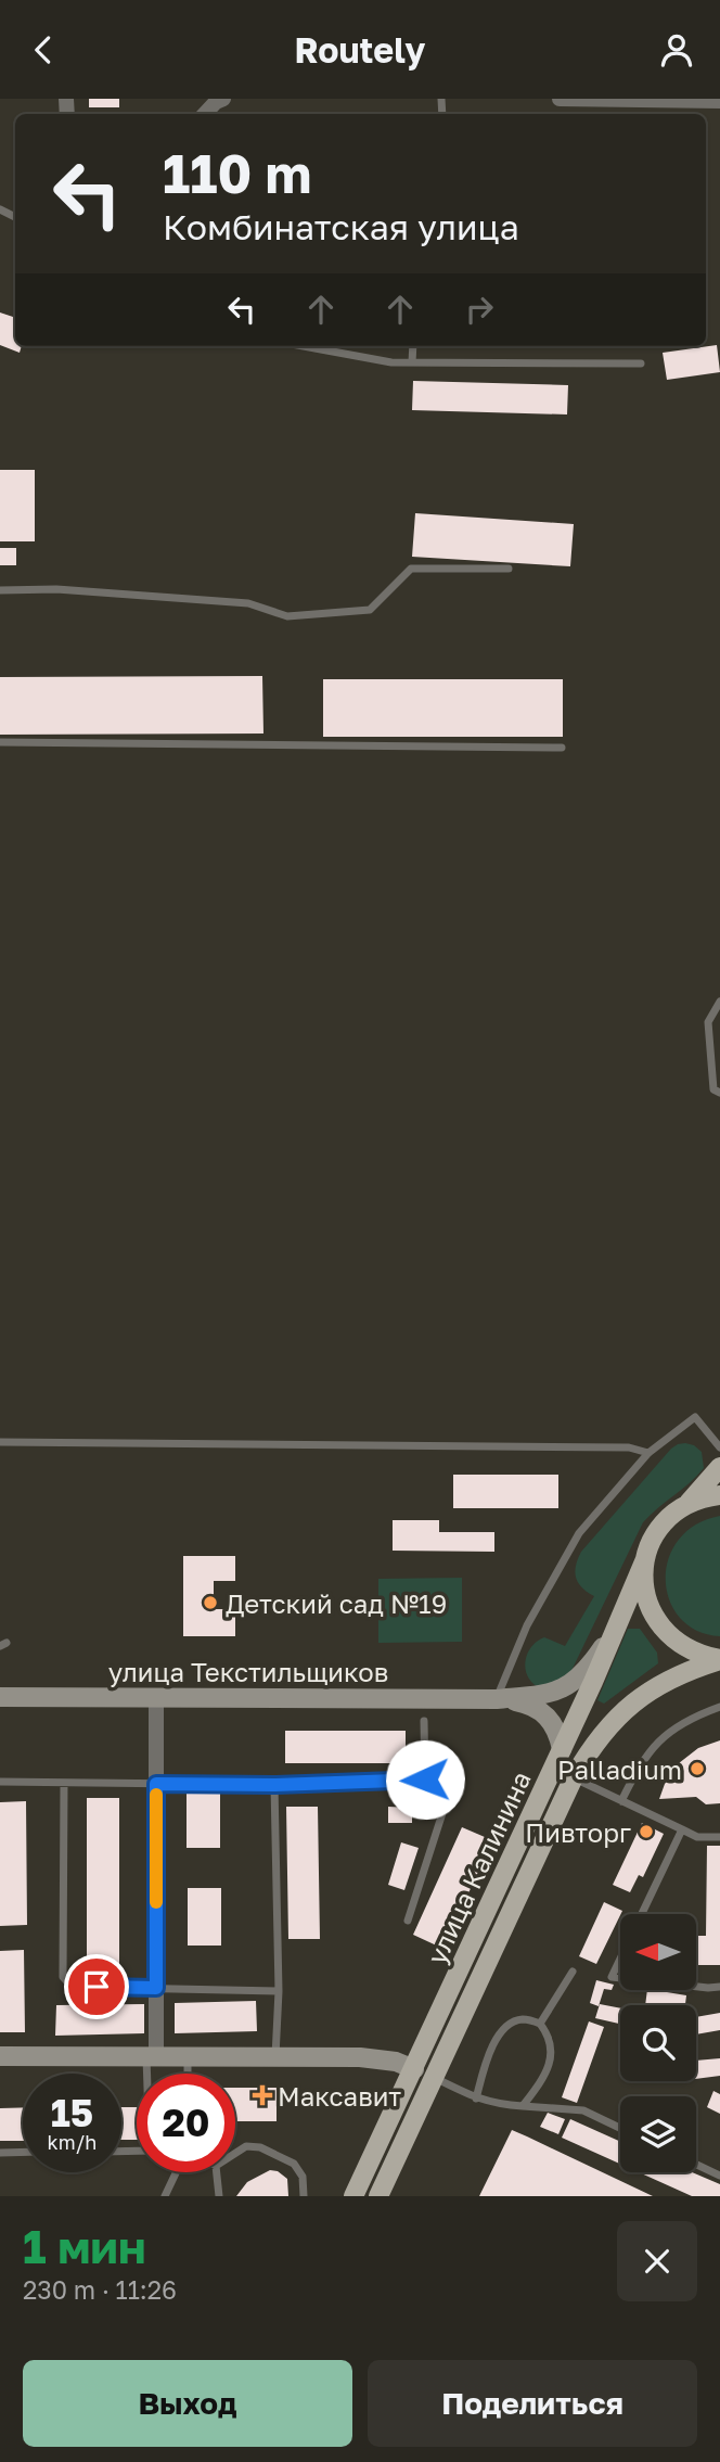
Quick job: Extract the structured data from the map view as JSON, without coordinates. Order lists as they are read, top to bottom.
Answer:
{
  "streets": {
    "main road": ["улица Калинина"],
    "street": ["улица Текстильщиков"]
  },
  "crossings": [
    ["улица Текстильщиков", "улица Калинина"]
  ],
  "places": {
    "other": ["Детский сад №19", "Palladium", "Пивторг"],
    "health": ["Максавит"]
  },
  "north": "left",
  "page": {
    "header": "Routely",
    "turn": ["110 m", "Комбинатская улица"],
    "speed": "15 km/h",
    "limit": "20",
    "heading": ["1 мин", "230 m · 11:26"],
    "buttons": ["Выход", "Поделиться"]
  }
}
